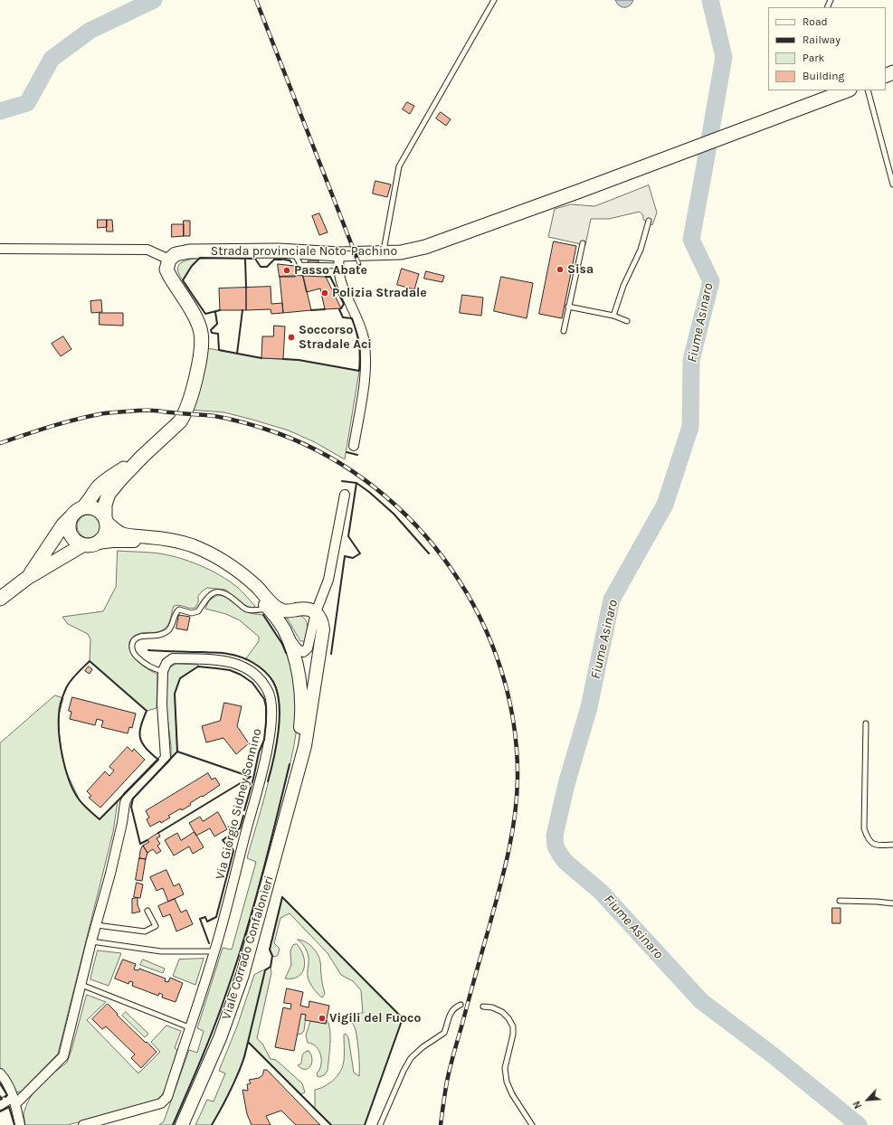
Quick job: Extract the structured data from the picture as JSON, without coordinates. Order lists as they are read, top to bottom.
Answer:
{
  "streets": {
    "main road": ["Strada provinciale Noto-Pachino", "Viale Corrado Confalonieri"],
    "street": ["Via Giorgio Sidney Sonnino"]
  },
  "water": ["Fiume Asinaro"],
  "places": [
    "Sisa",
    "Passo Abate",
    "Polizia Stradale",
    "Soccorso Stradale Aci",
    "Vigili del Fuoco"
  ],
  "legend": [
    "Road",
    "Railway",
    "Park",
    "Building"
  ],
  "north": "bottom left"
}
